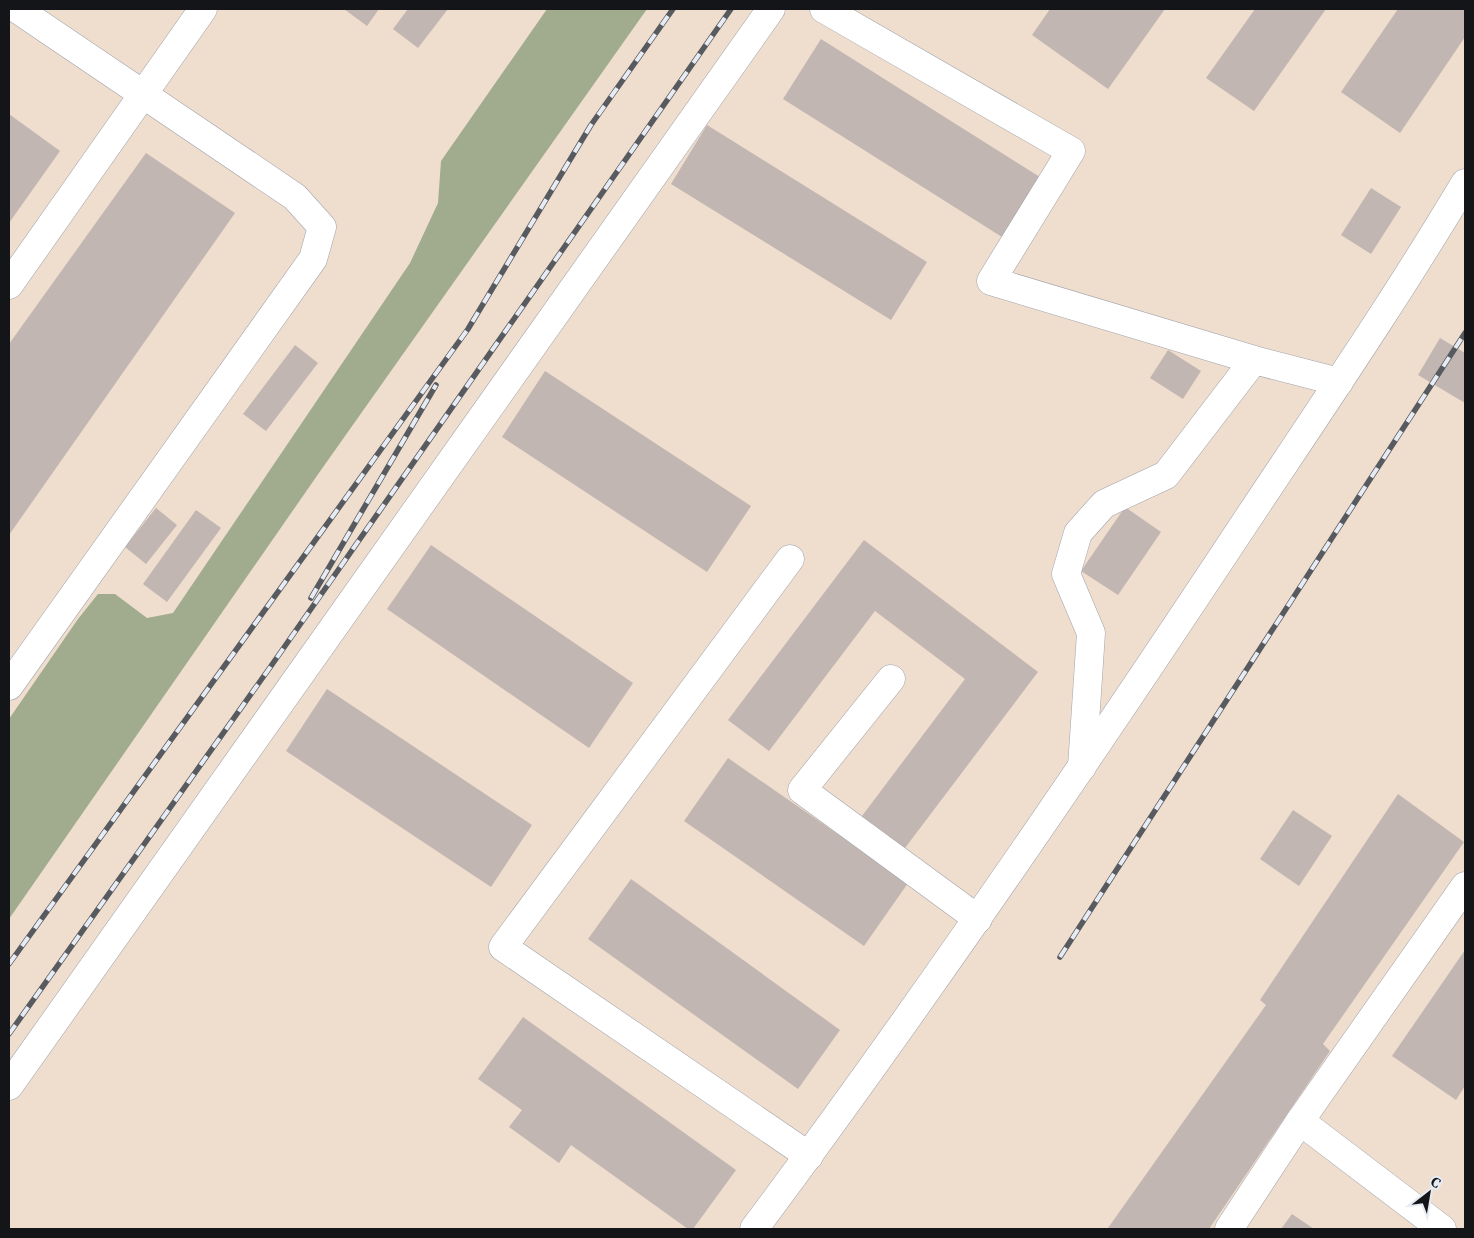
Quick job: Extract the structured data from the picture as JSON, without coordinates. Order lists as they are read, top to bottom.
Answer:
{
  "north": "top right"
}
